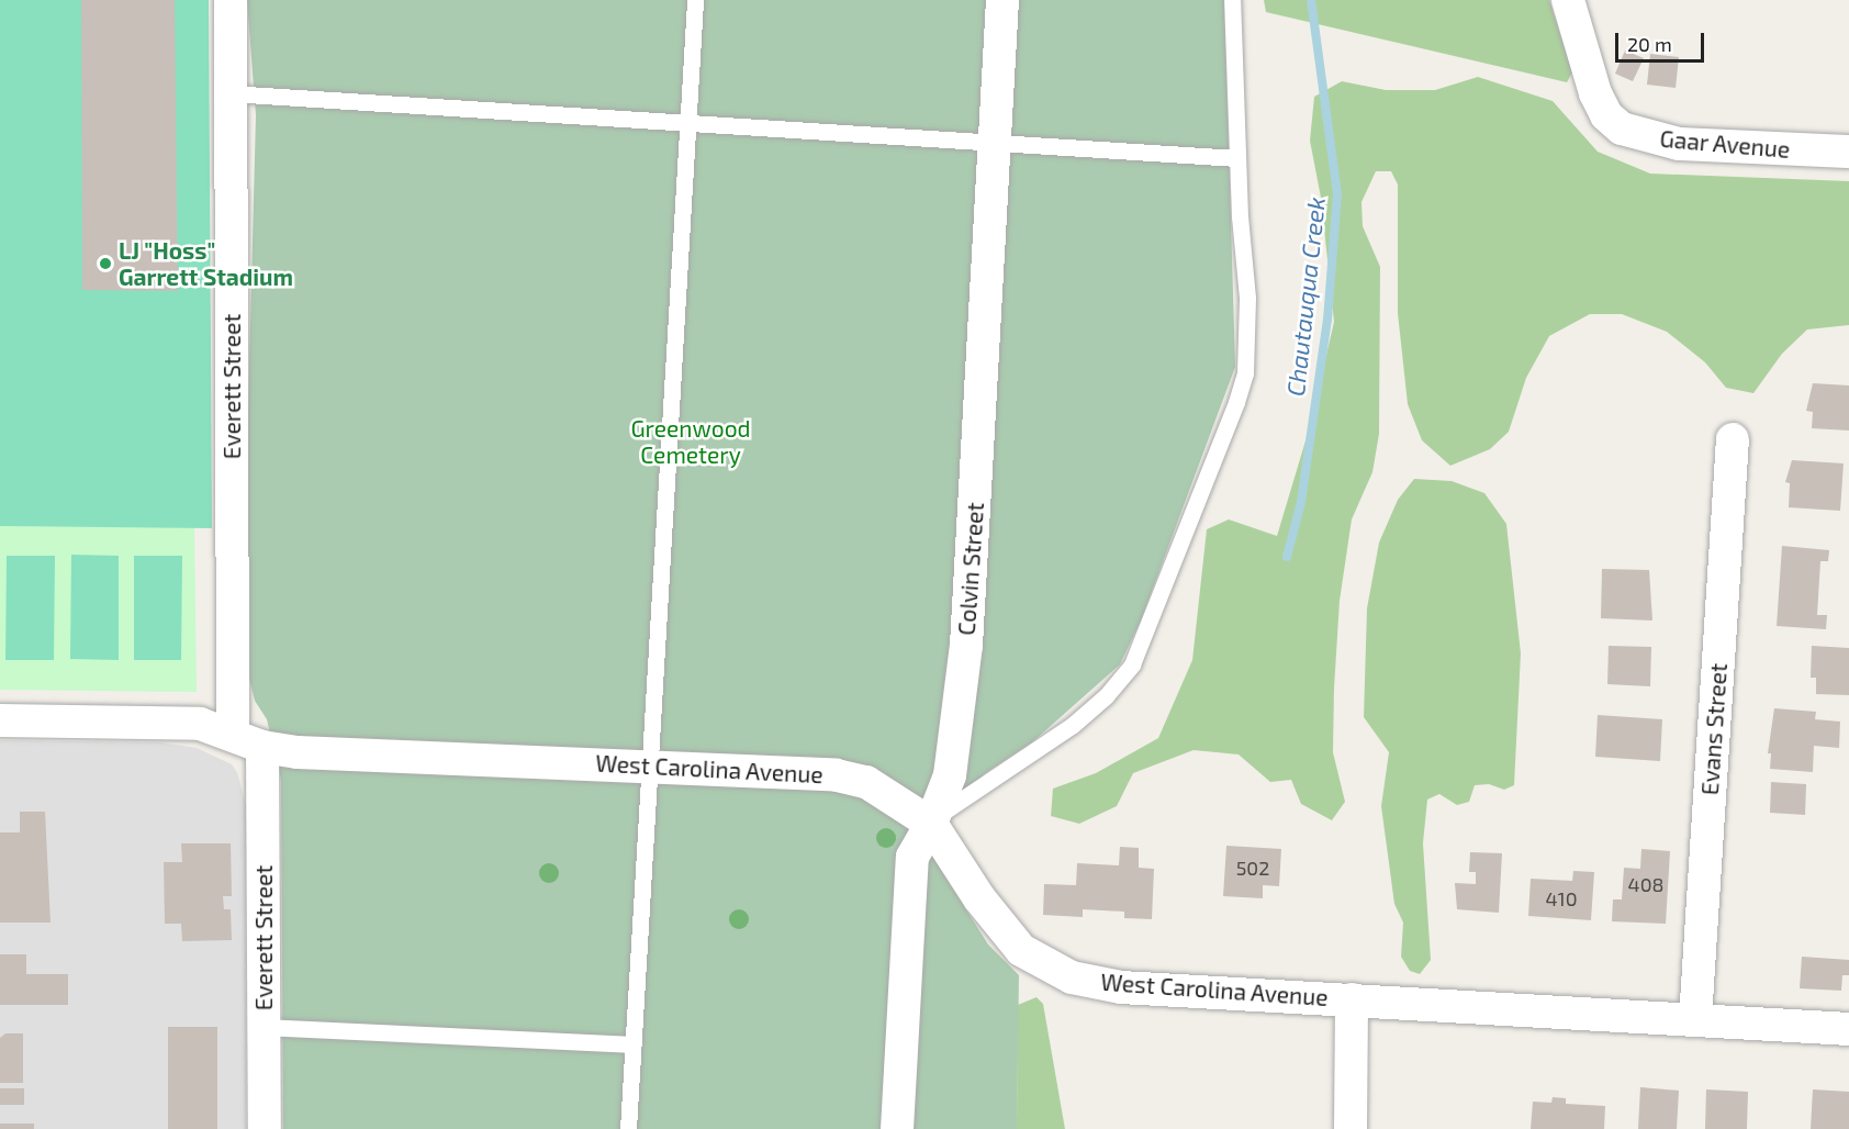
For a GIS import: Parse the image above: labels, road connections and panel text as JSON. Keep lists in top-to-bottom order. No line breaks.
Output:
{"streets":{"street":["Gaar Avenue","Everett Street","Colvin Street","Evans Street","West Carolina Avenue"]},"crossings":[["Everett Street","West Carolina Avenue"],["Colvin Street","West Carolina Avenue"],["Evans Street","West Carolina Avenue"]],"water":["Chautauqua Creek"],"parks":["Greenwood Cemetery"],"places":["LJ \"Hoss\" Garrett Stadium"],"house_numbers":["502","408","410"],"scale_bar":"20 m"}
